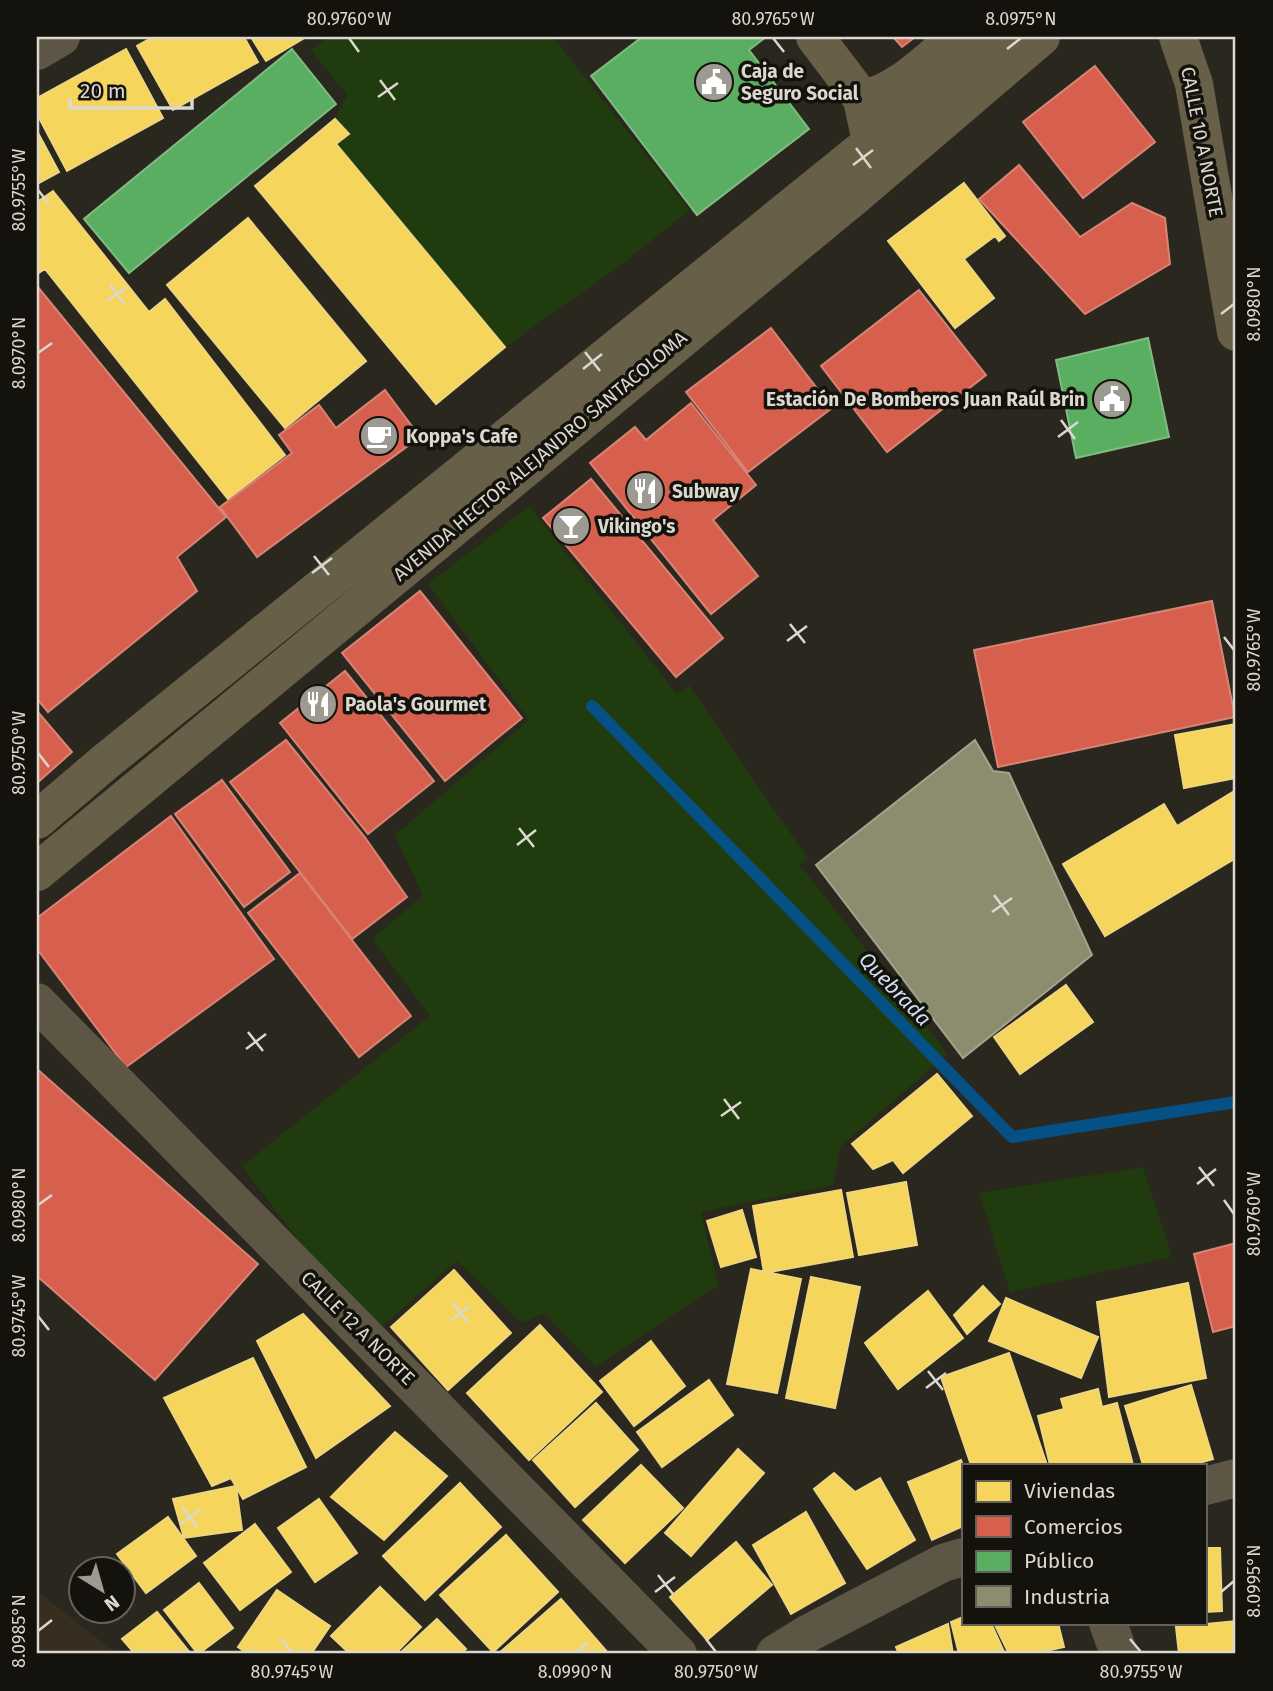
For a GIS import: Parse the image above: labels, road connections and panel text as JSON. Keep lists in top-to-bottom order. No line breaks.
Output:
{"streets":{"main road":["CALLE 10 A NORTE","AVENIDA HECTOR ALEJANDRO SANTACOLOMA"],"street":["CALLE 12 A NORTE"]},"water":["Quebrada"],"places":{"public building":["Caja de Seguro Social","Estación De Bomberos Juan Raúl Brin"],"cafe":["Koppa's Cafe"],"restaurant":["Subway","Paola's Gourmet"],"bar":["Vikingo's"]},"legend":["Viviendas","Comercios","Público","Industria"],"scale_bar":"20 m","north":"bottom right","coordinates":["80.9760°W","80.9765°W","8.0975°N","80.9755°W","8.0980°N","8.0970°N","80.9750°W","80.9745°W","8.0995°N","8.0985°N","8.0990°N"]}
